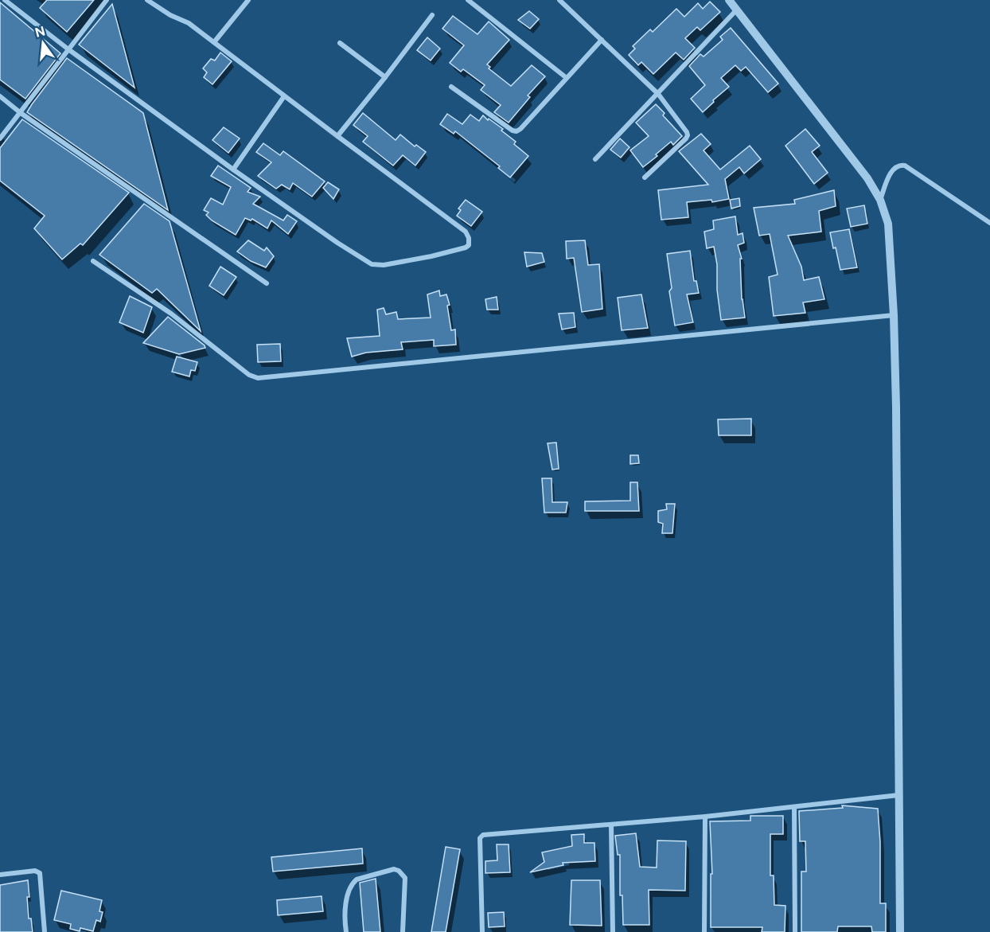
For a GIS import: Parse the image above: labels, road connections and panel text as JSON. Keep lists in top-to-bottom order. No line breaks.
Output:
{"north":"top"}
